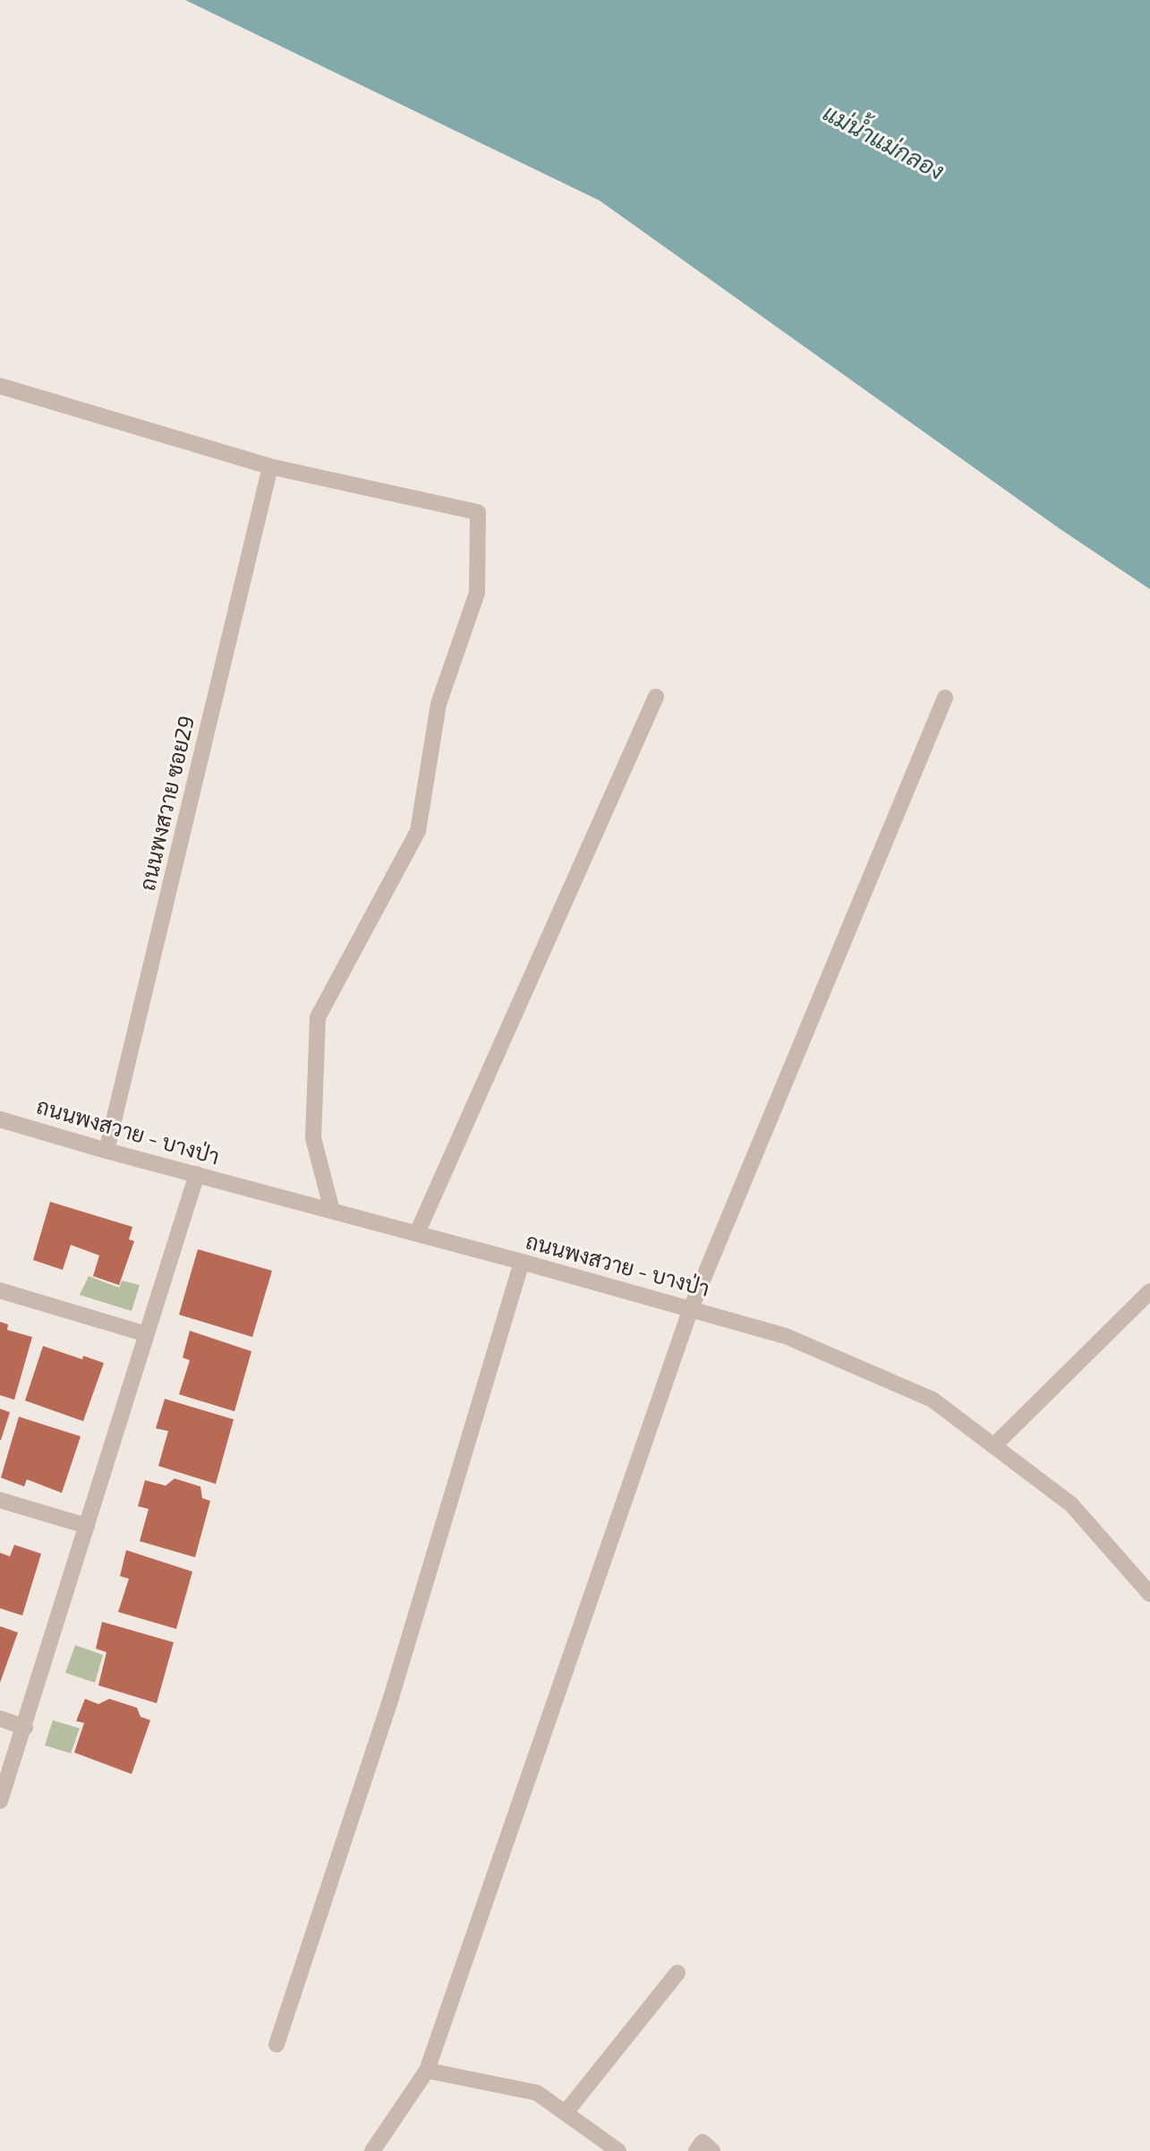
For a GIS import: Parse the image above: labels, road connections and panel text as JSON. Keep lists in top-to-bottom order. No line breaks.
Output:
{"streets":{"street":["ถนนพงสวาย ซอย29","ถนนพงสวาย - บางป่า"]},"crossings":[["ถนนพงสวาย ซอย29","ถนนพงสวาย - บางป่า"]],"water":["แม่น้ำแม่กลอง"]}
